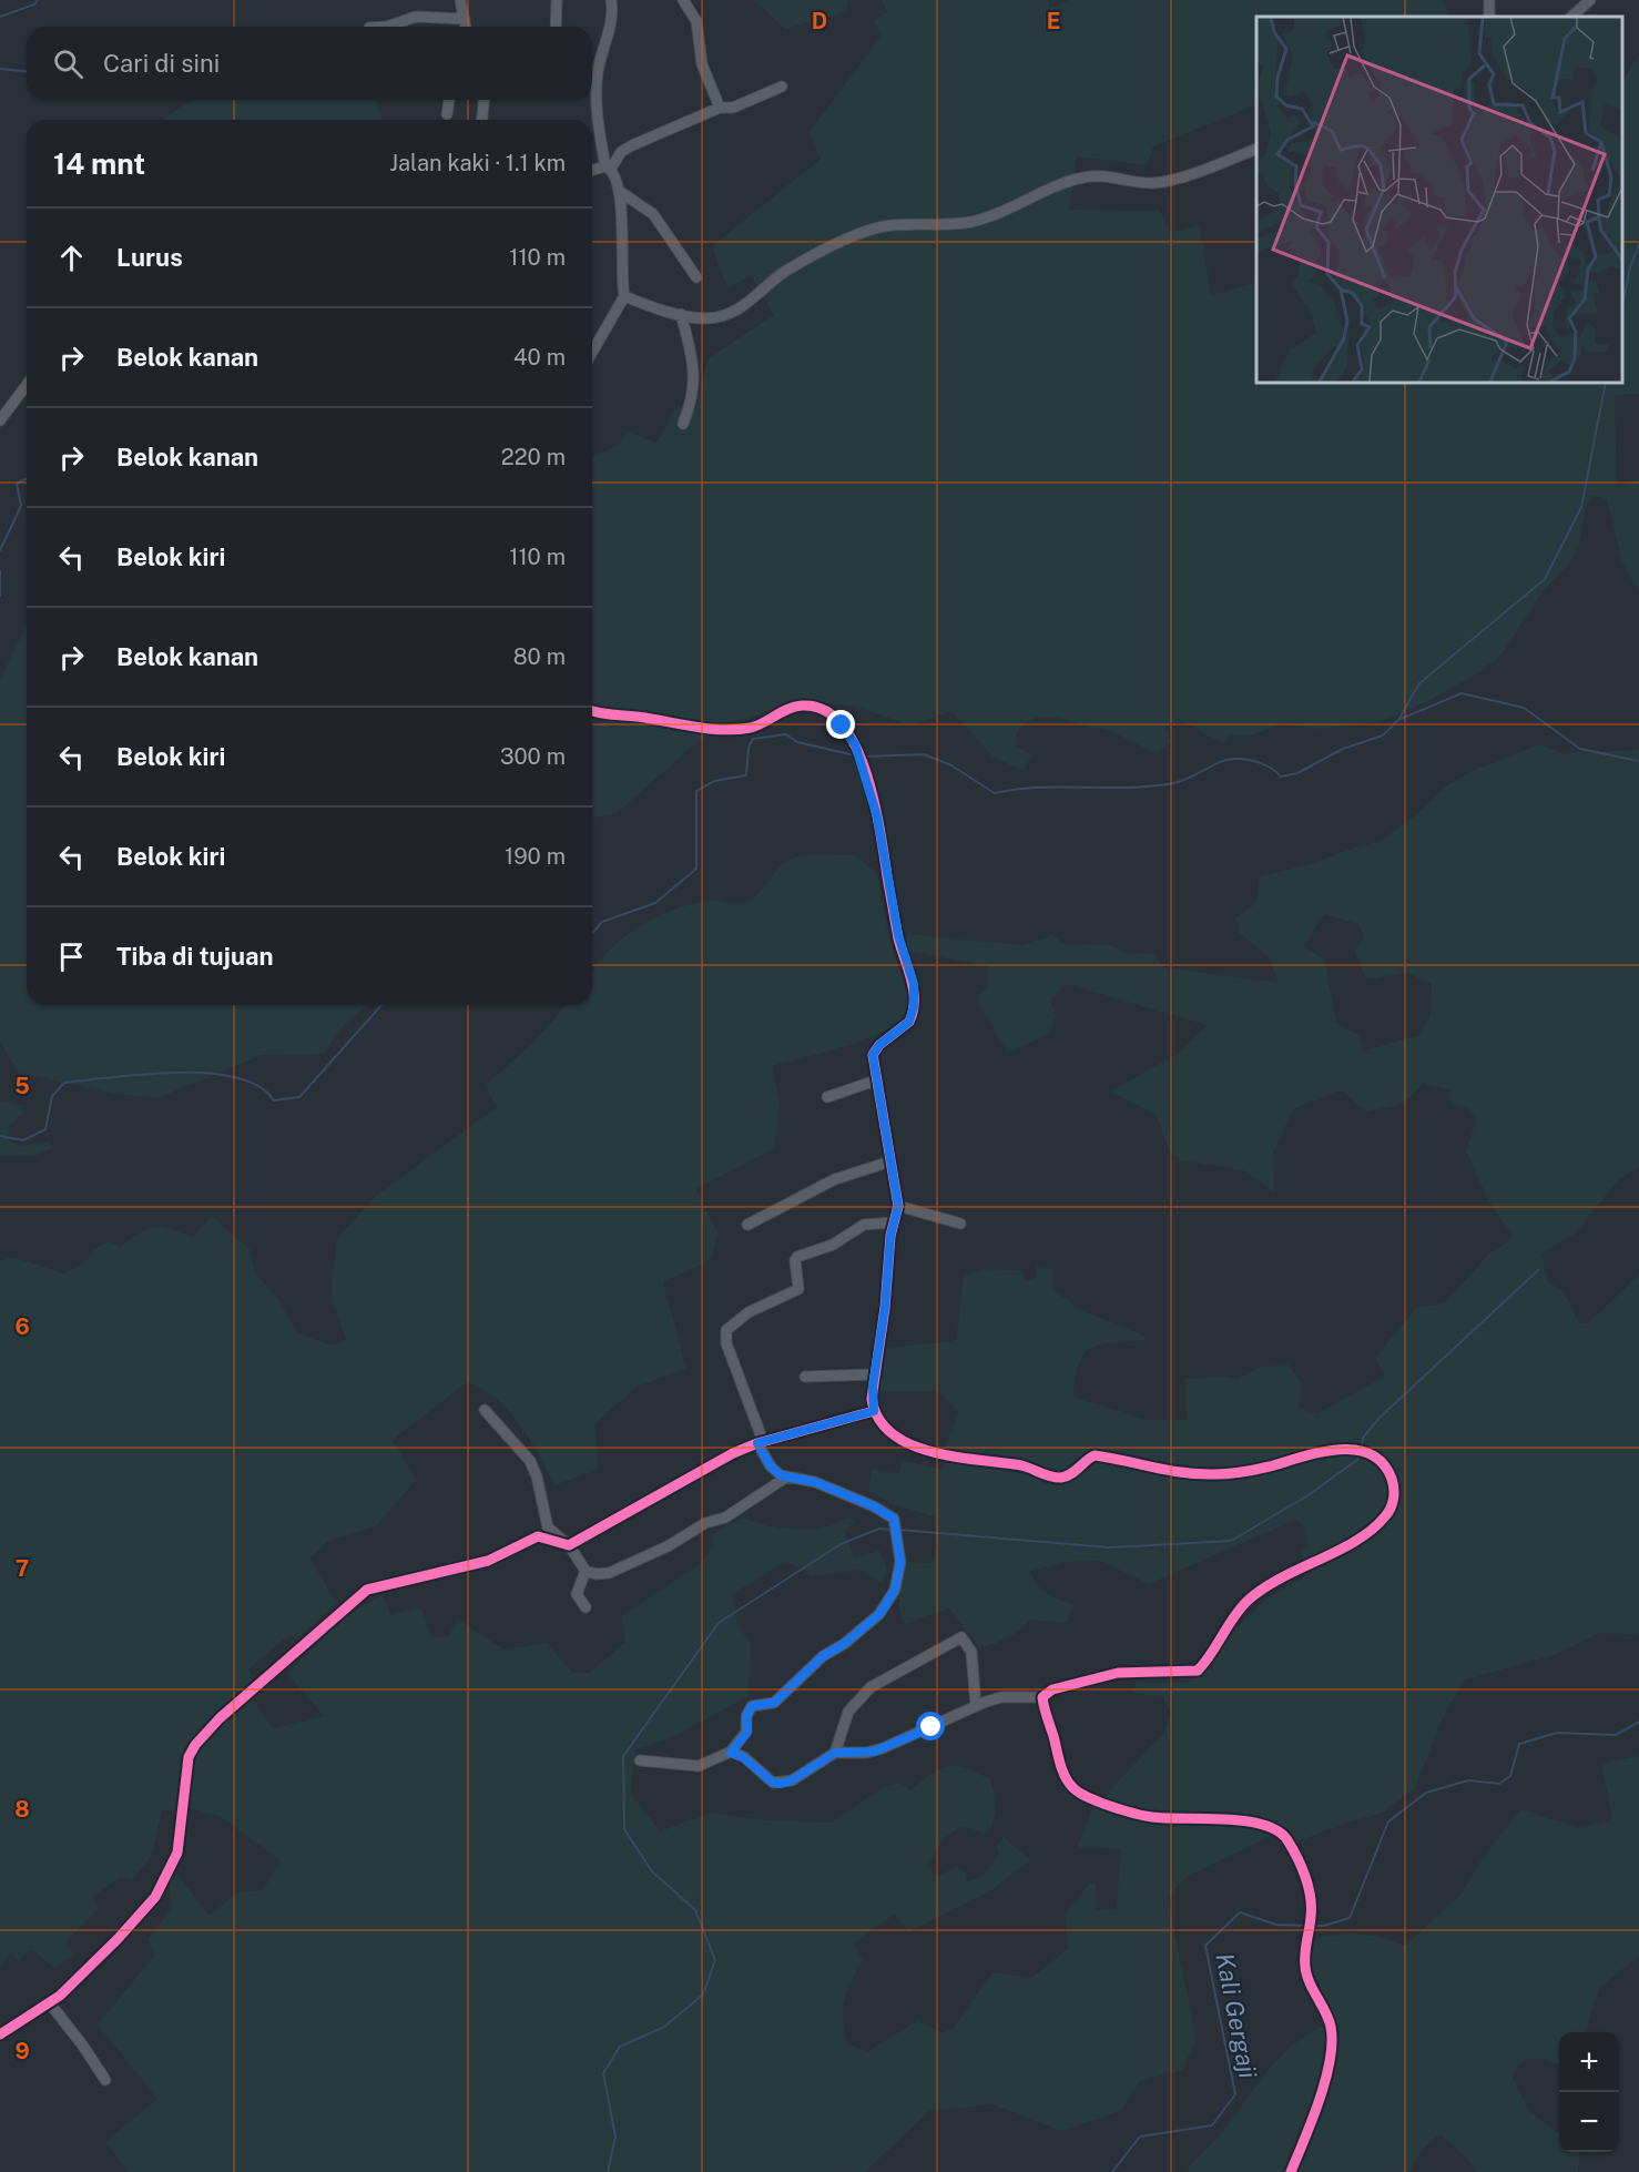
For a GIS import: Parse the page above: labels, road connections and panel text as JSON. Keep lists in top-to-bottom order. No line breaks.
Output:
{"water":["Kali Gergaji"],"page":{"search":"Cari di sini","heading":["14 mnt","Jalan kaki · 1.1 km"],"list":[["Lurus","110 m"],["Belok kanan","40 m"],["Belok kanan","220 m"],["Belok kiri","110 m"],["Belok kanan","80 m"],["Belok kiri","300 m"],["Belok kiri","190 m"],"Tiba di tujuan"],"map_buttons":["+","−"]},"grid":{"columns":["D","E"],"rows":["5","6","7","8","9"]}}
